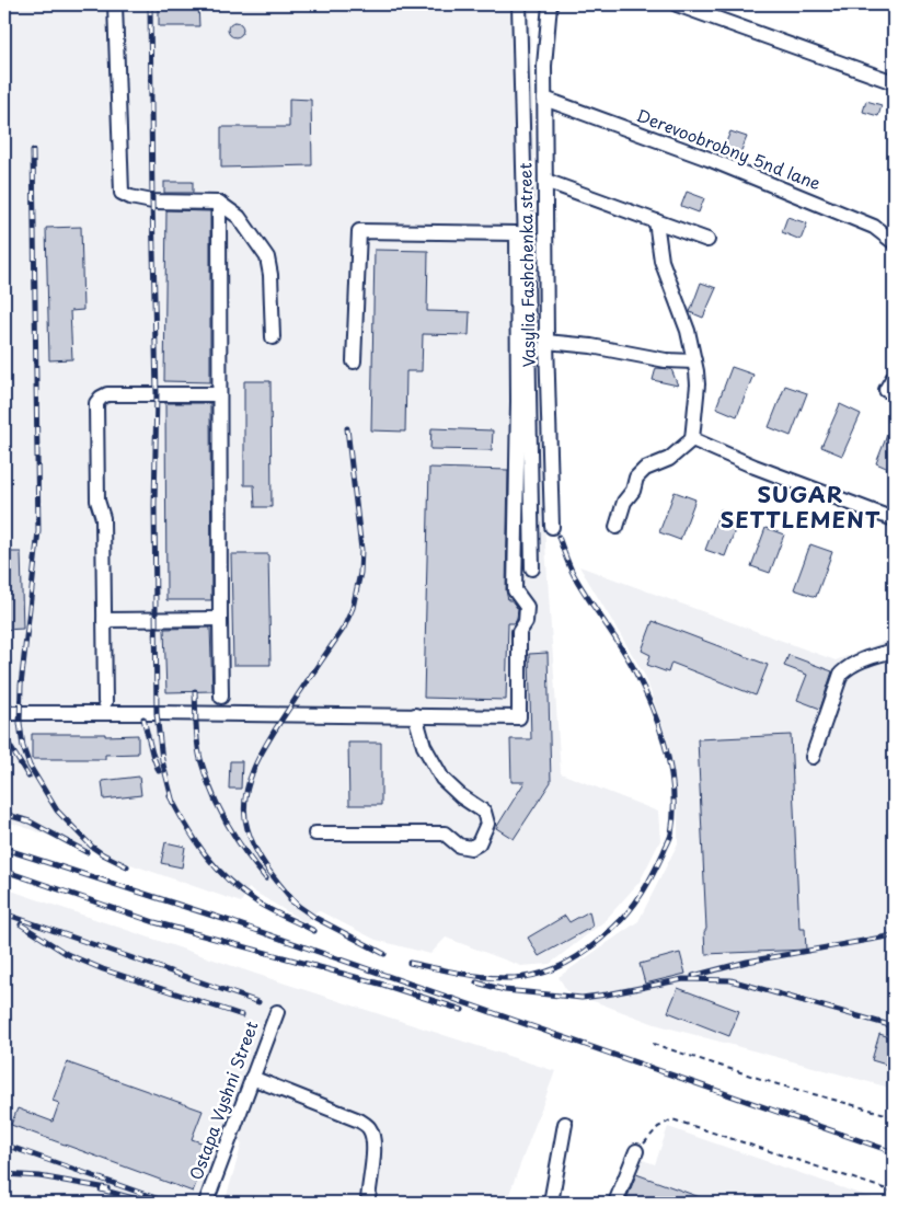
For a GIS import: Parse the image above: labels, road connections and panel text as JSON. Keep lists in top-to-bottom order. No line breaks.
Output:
{"streets":{"street":["Derevoobrobny 5nd lane","Vasylia Fashchenka street","Ostapa Vyshni Street"]},"crossings":[["Derevoobrobny 5nd lane","Vasylia Fashchenka street"]],"districts":["SUGAR SETTLEMENT"]}
